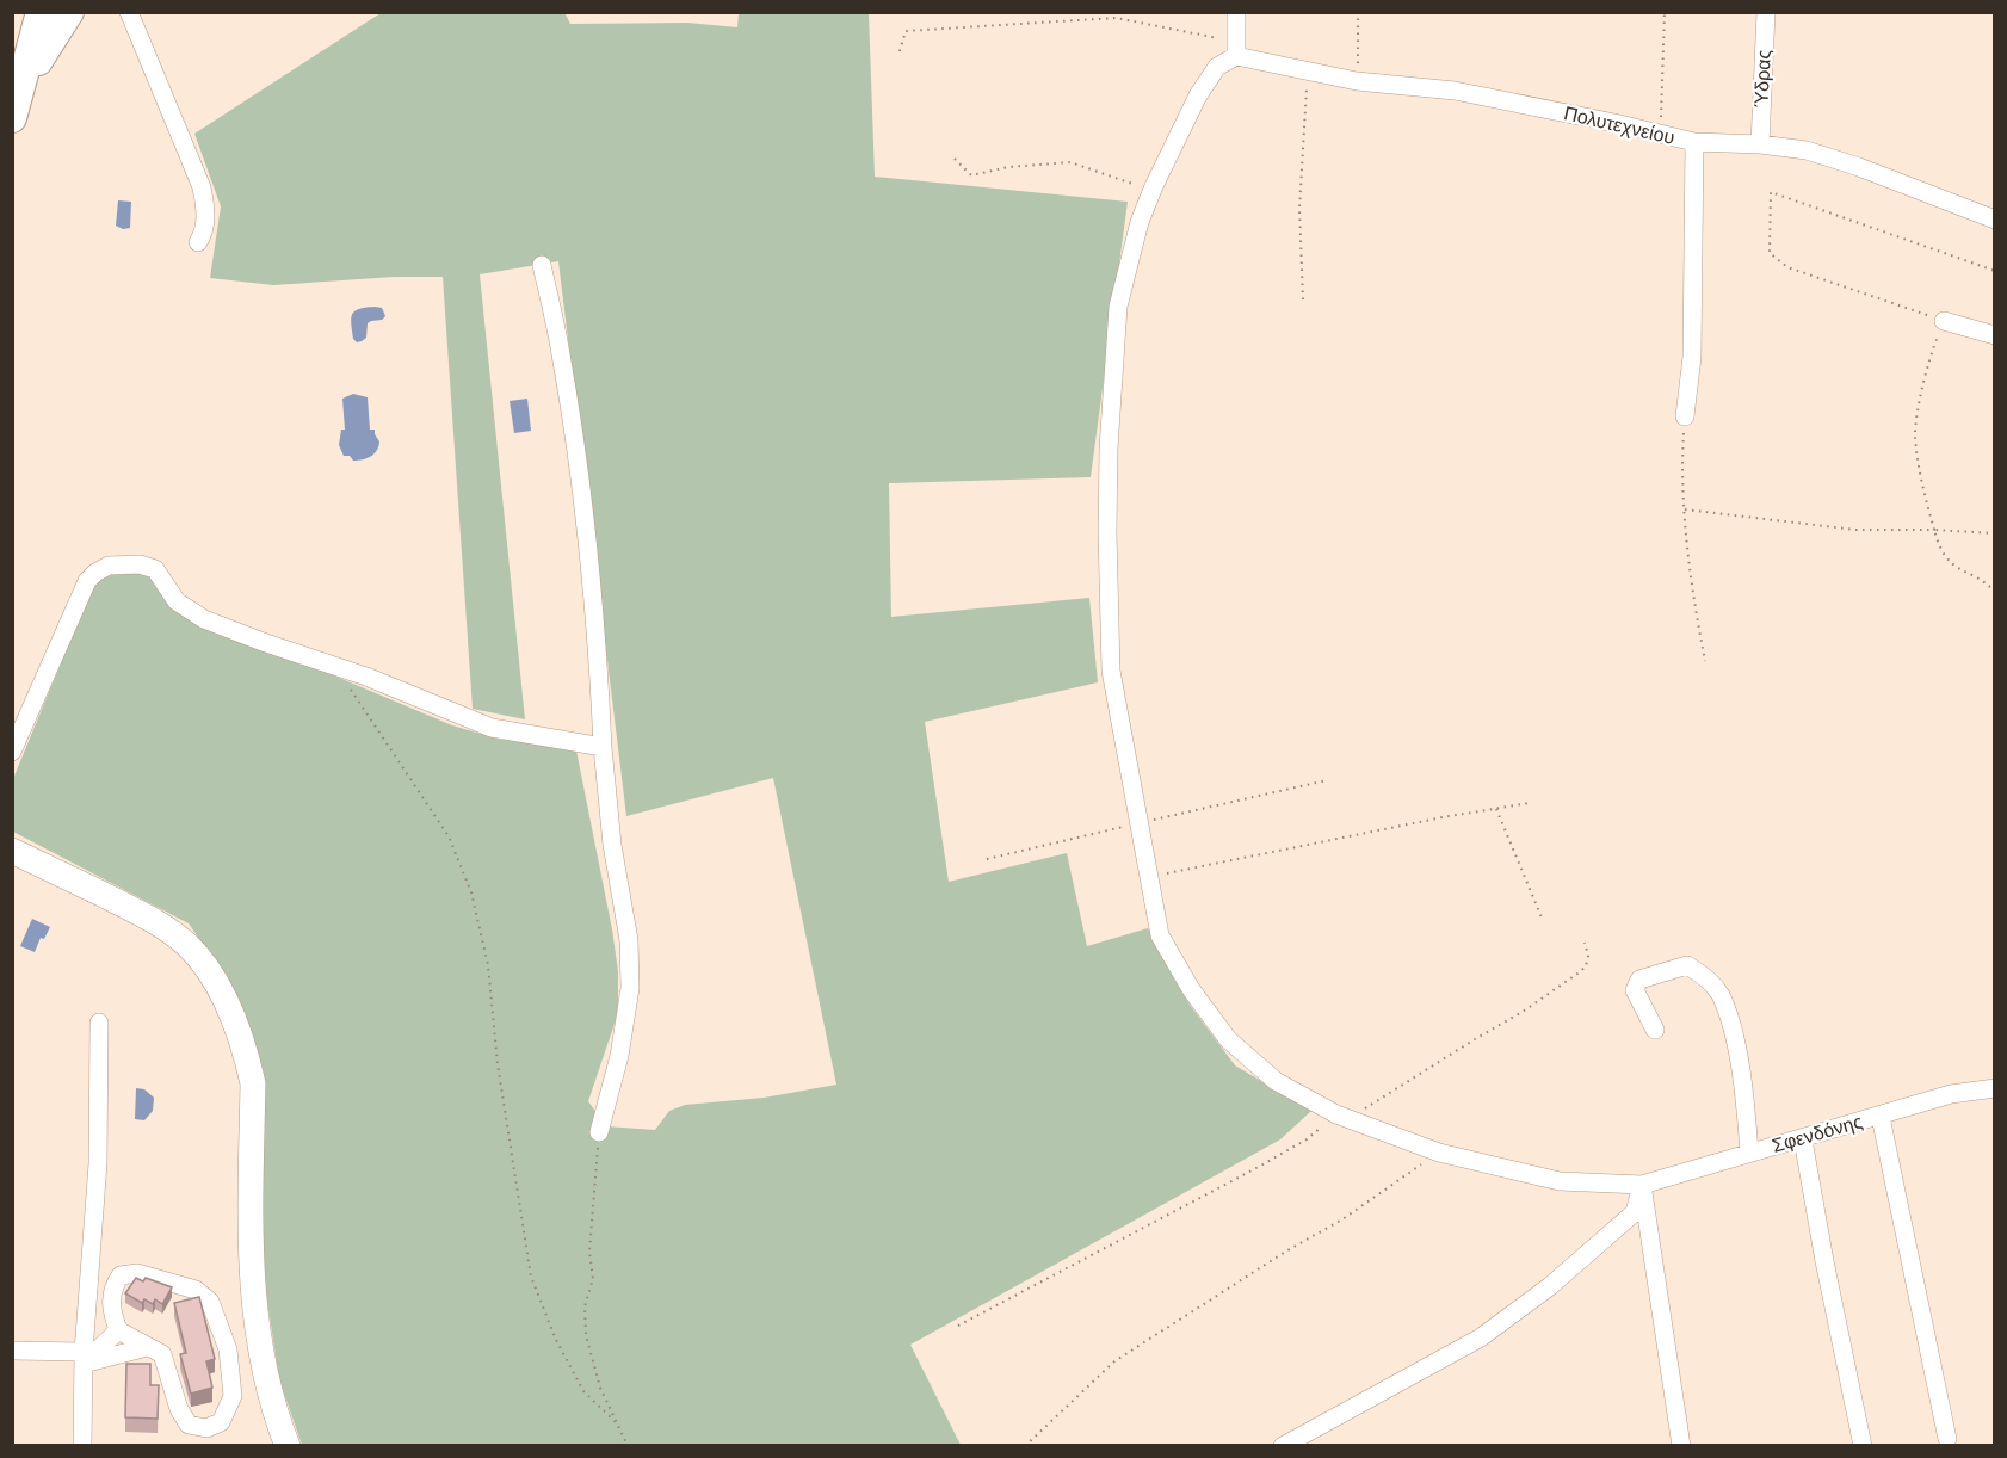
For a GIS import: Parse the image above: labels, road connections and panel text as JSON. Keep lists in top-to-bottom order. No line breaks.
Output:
{"streets":{"street":["Ύδρας","Πολυτεχνείου","Σφενδόνης"]},"crossings":[["Ύδρας","Πολυτεχνείου"],["Πολυτεχνείου","Σφενδόνης"]]}
